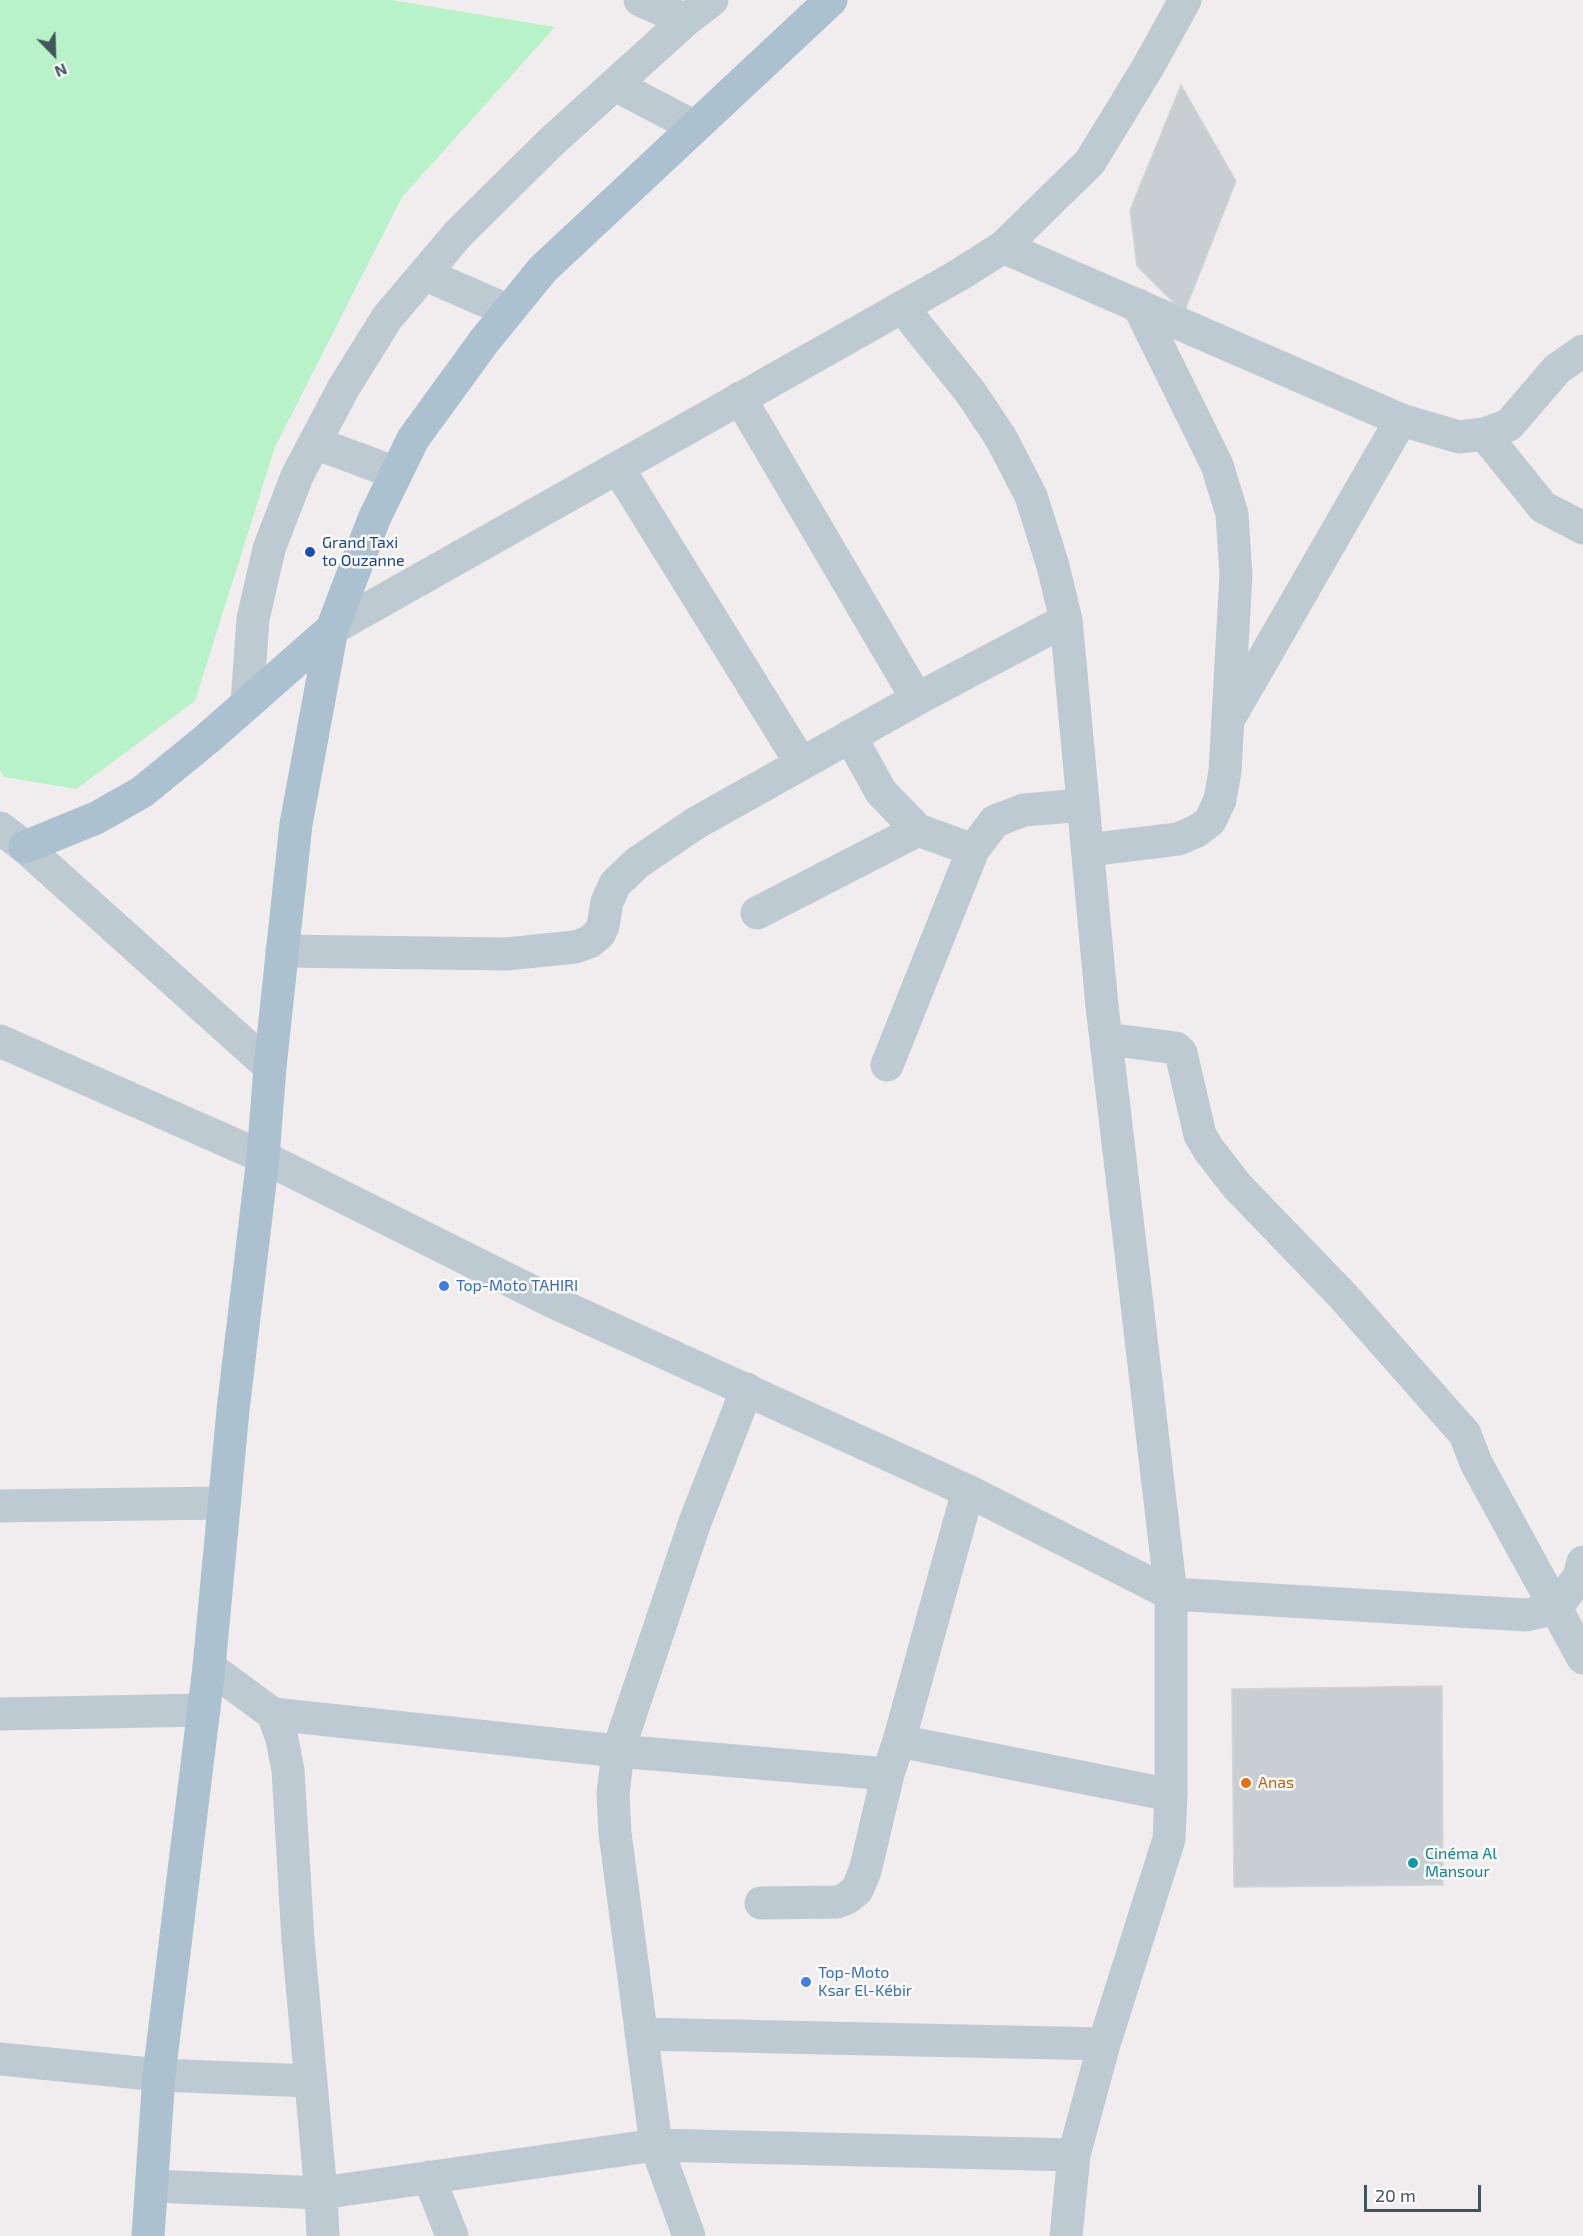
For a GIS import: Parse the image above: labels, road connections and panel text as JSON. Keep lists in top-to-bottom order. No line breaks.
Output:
{"places":["Grand Taxi to Ouzanne","Top-Moto TAHIRI","Anas","Cinéma Al Mansour","Top-Moto Ksar El-Kébir"],"scale_bar":"20 m","north":"bottom right"}
